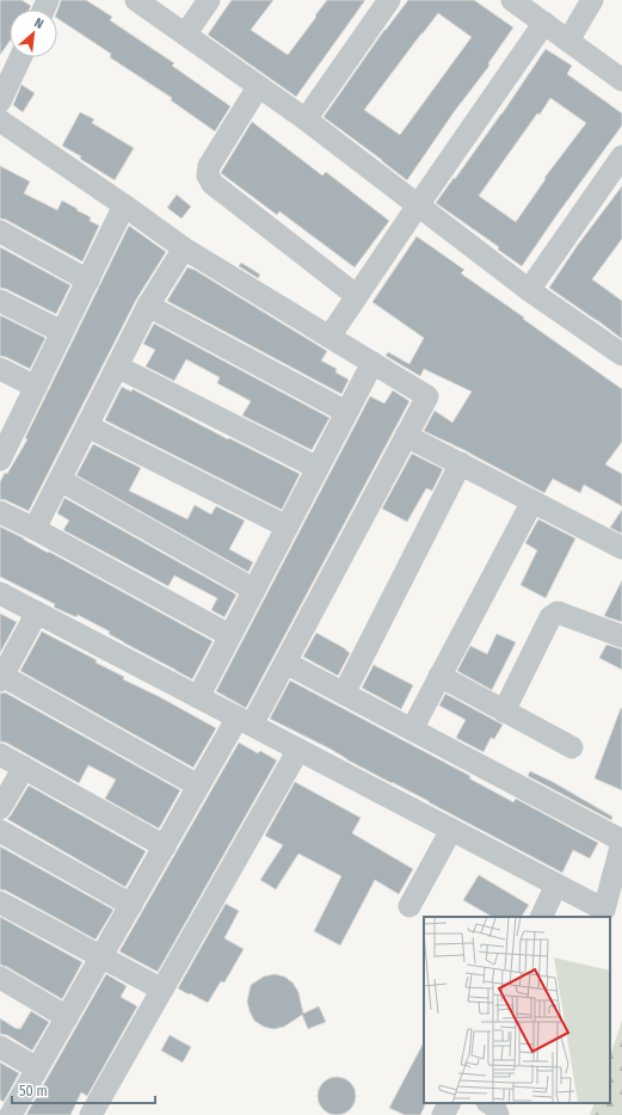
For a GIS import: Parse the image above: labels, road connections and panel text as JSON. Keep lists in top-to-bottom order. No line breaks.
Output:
{"scale_bar":"50 m","north":"top right"}
